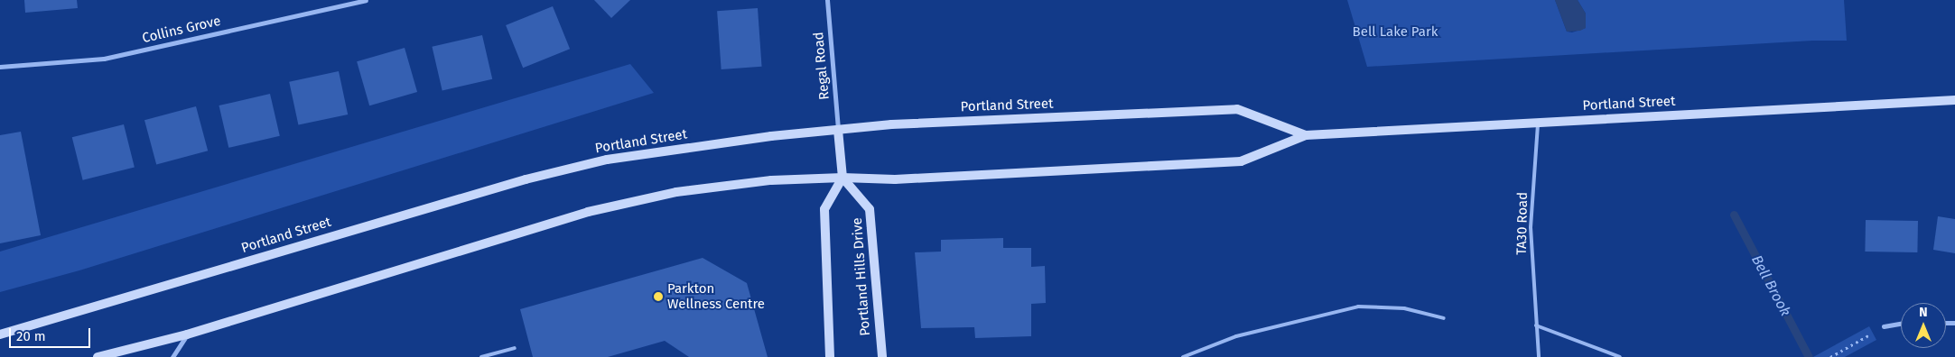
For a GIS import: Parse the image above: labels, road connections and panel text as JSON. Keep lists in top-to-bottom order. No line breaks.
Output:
{"streets":{"main road":["Portland Street","Portland Hills Drive"],"street":["Collins Grove","Regal Road"],"lane":["TA30 Road"]},"crossings":[["Regal Road","Portland Street"],["Portland Street","TA30 Road"],["Portland Street","Portland Hills Drive"]],"water":["Bell Brook"],"parks":["Bell Lake Park"],"places":["Parkton Wellness Centre"],"scale_bar":"20 m","north":"top"}
